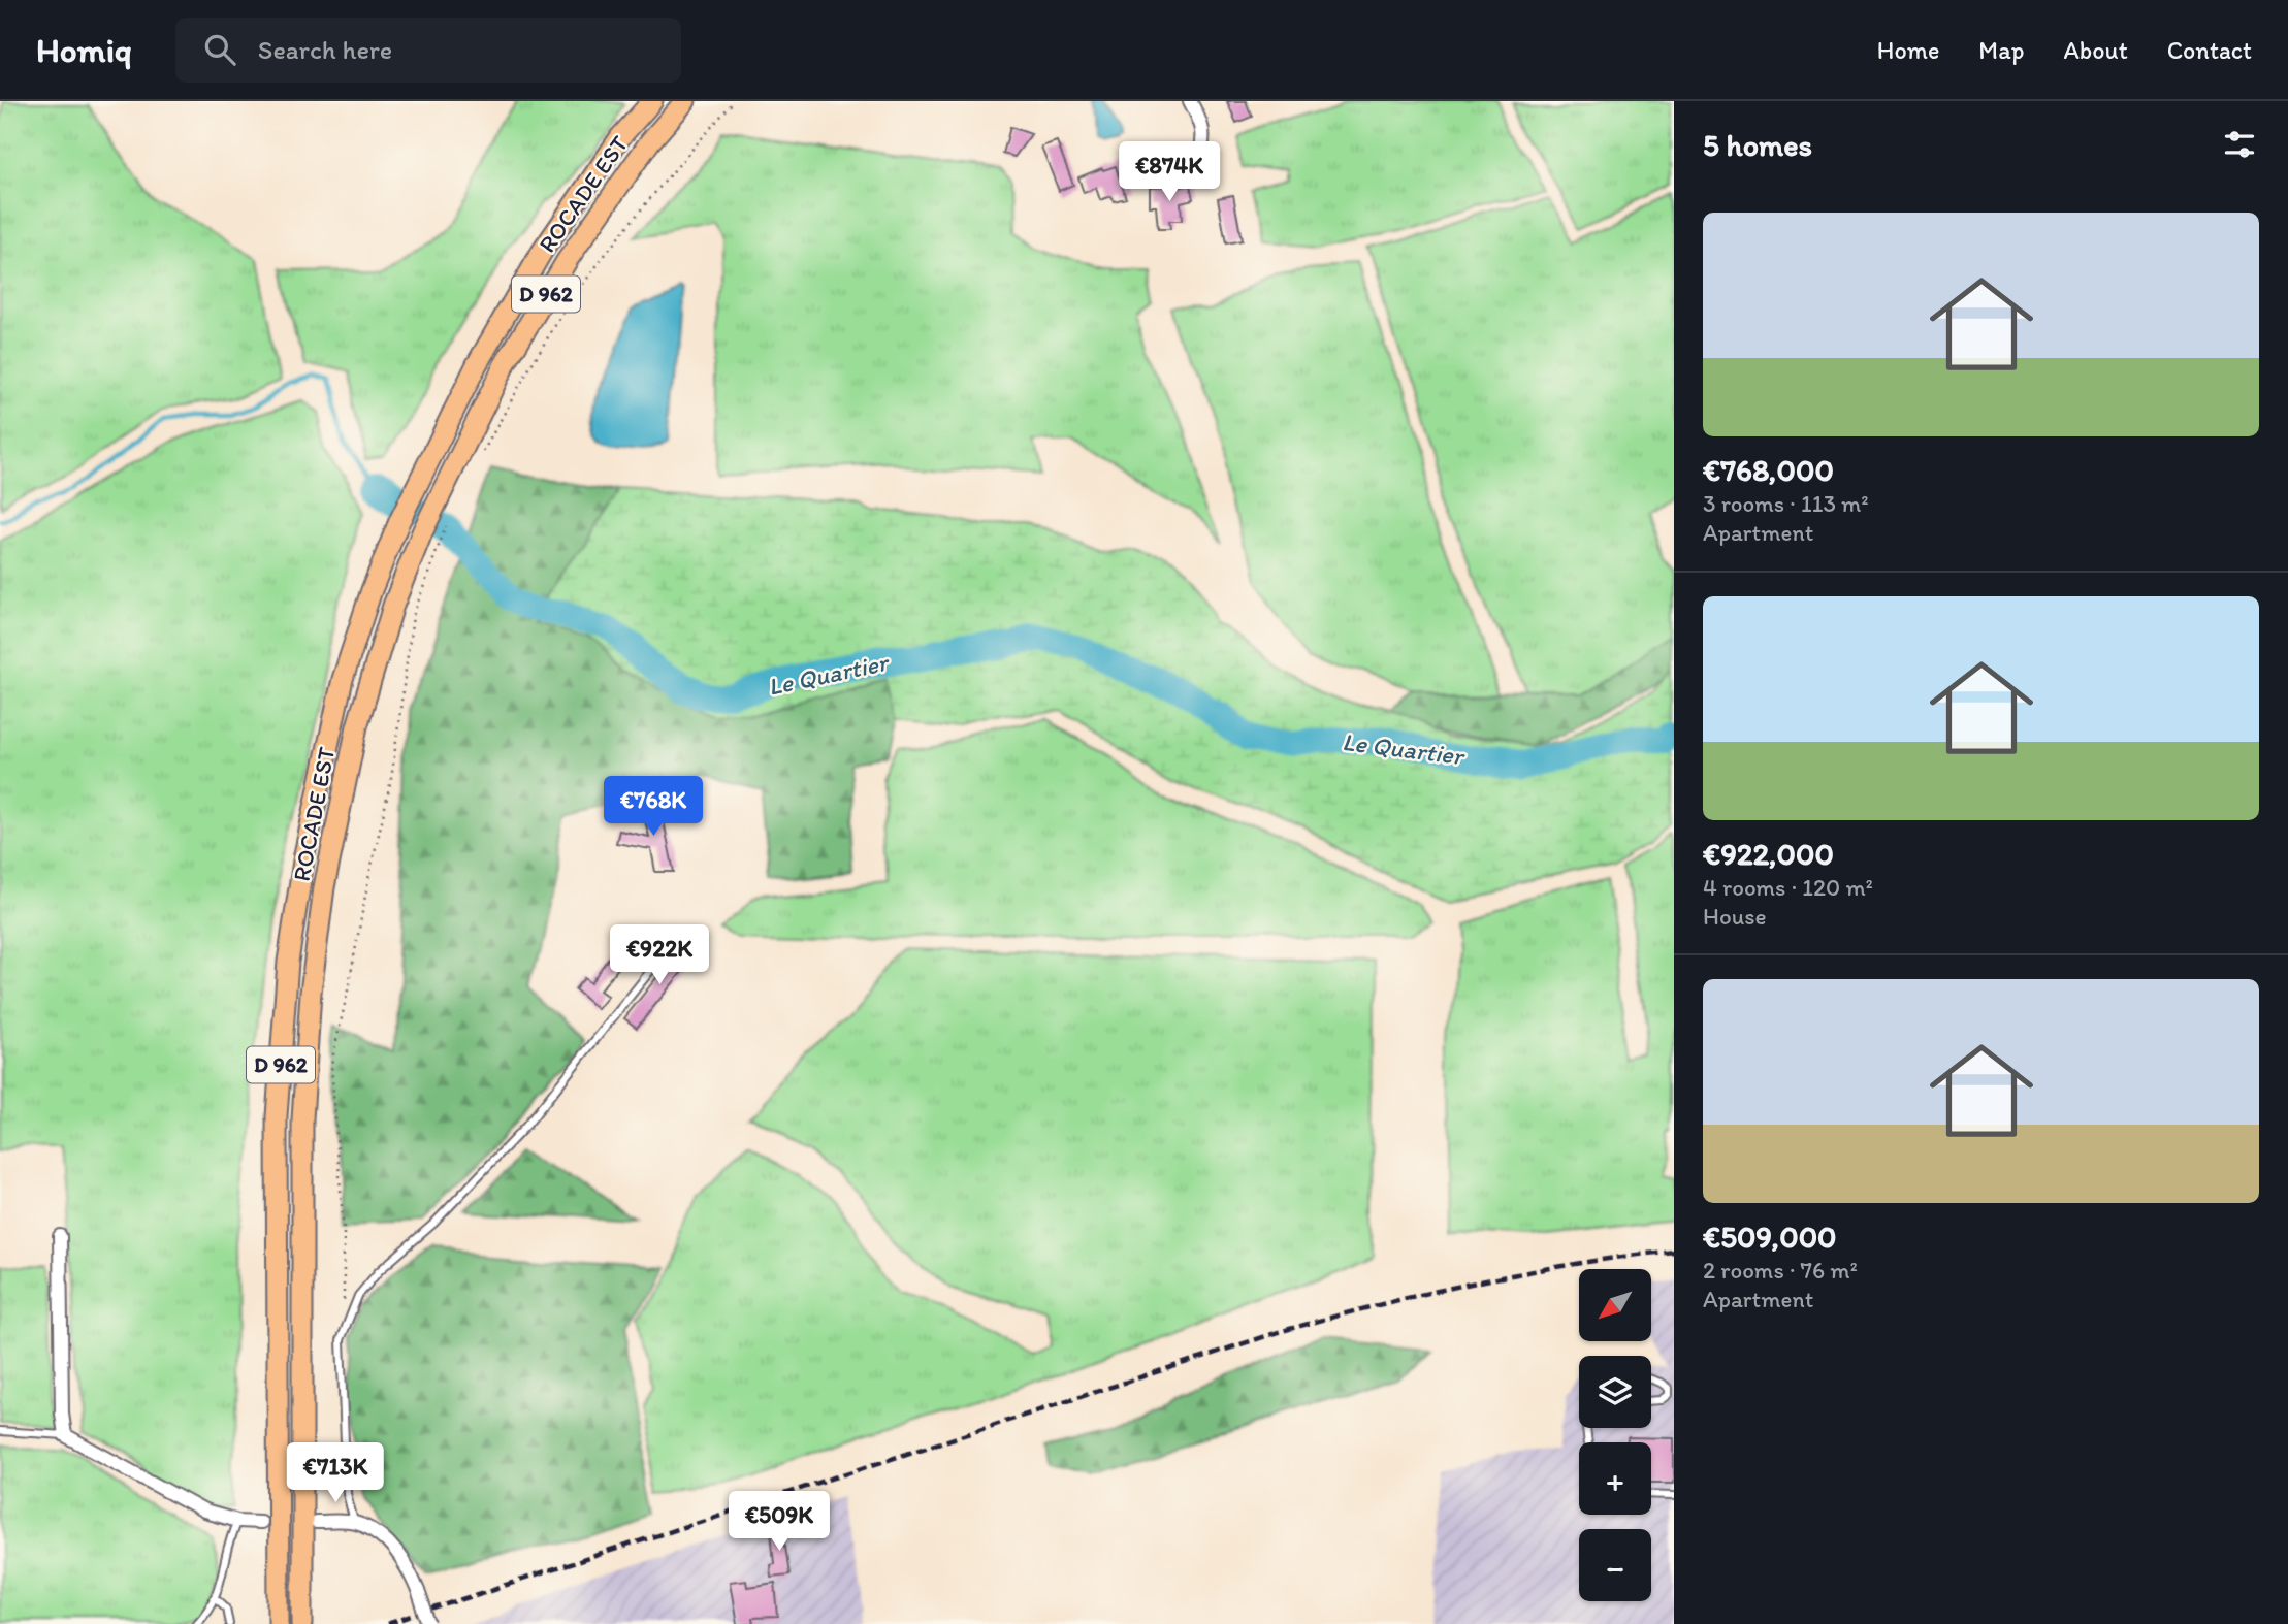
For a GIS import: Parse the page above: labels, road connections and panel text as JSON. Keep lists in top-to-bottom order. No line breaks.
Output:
{"streets":{"main road":["ROCADE EST","D 962"]},"water":["Le Quartier"],"north":"bottom left","page":{"header":"Homiq","search":"Search here","nav":["Home","Map","About","Contact"],"heading":"5 homes","price":["€874K","€768K","€922K","€713K","€509K"],"list":[{"name":"€768,000","note":"3 rooms · 113 m² · Apartment"},{"name":"€922,000","note":"4 rooms · 120 m² · House"},{"name":"€509,000","note":"2 rooms · 76 m² · Apartment"}],"map_buttons":["+","−"]}}
